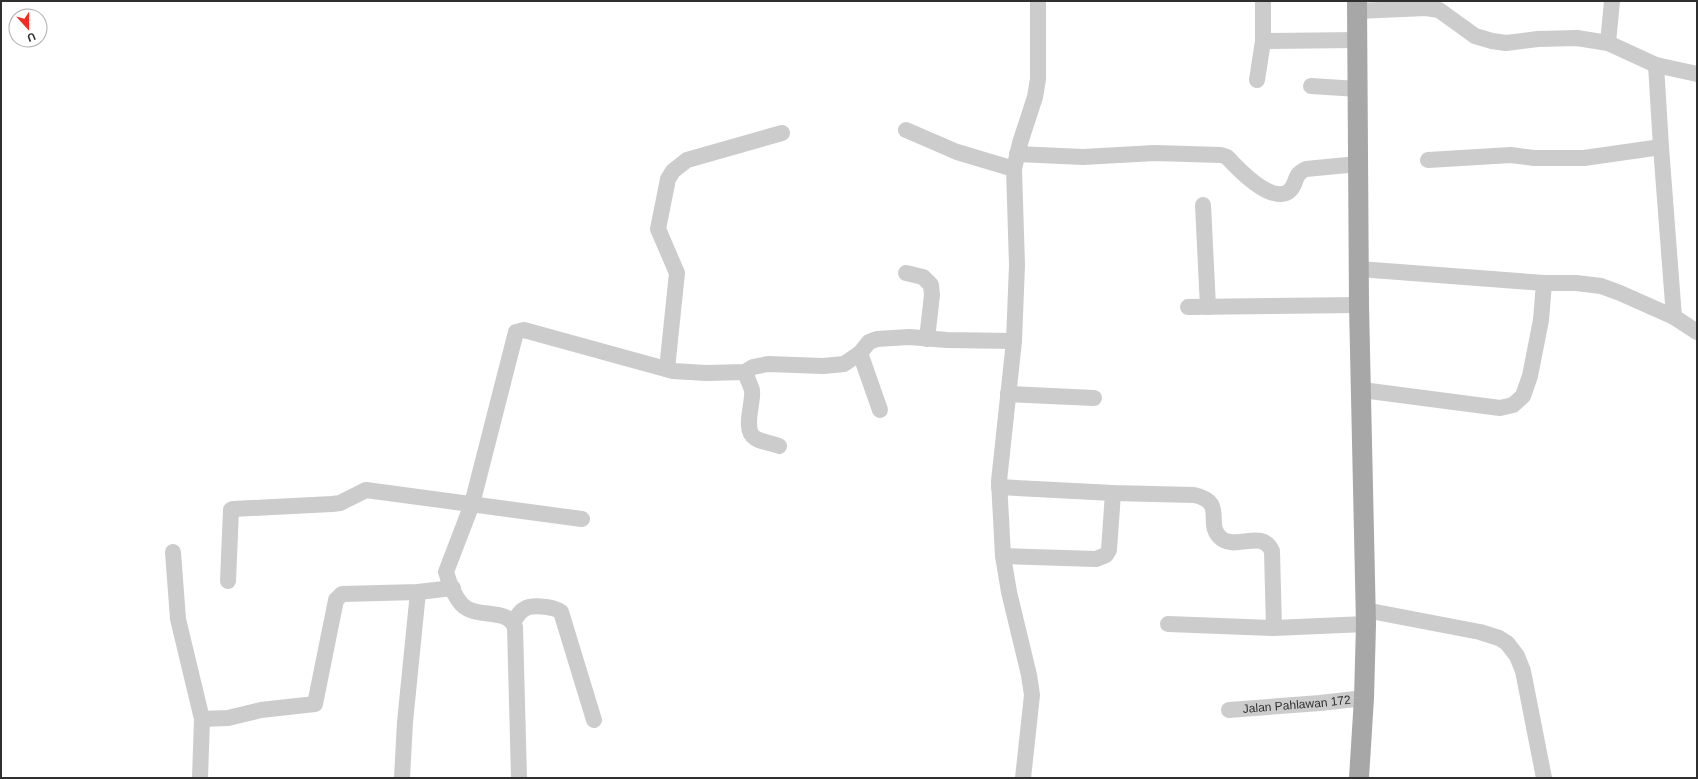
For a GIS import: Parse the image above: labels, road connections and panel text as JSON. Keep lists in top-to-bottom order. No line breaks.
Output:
{"streets":{"street":["Jalan Pahlawan 172"]},"north":"bottom"}
